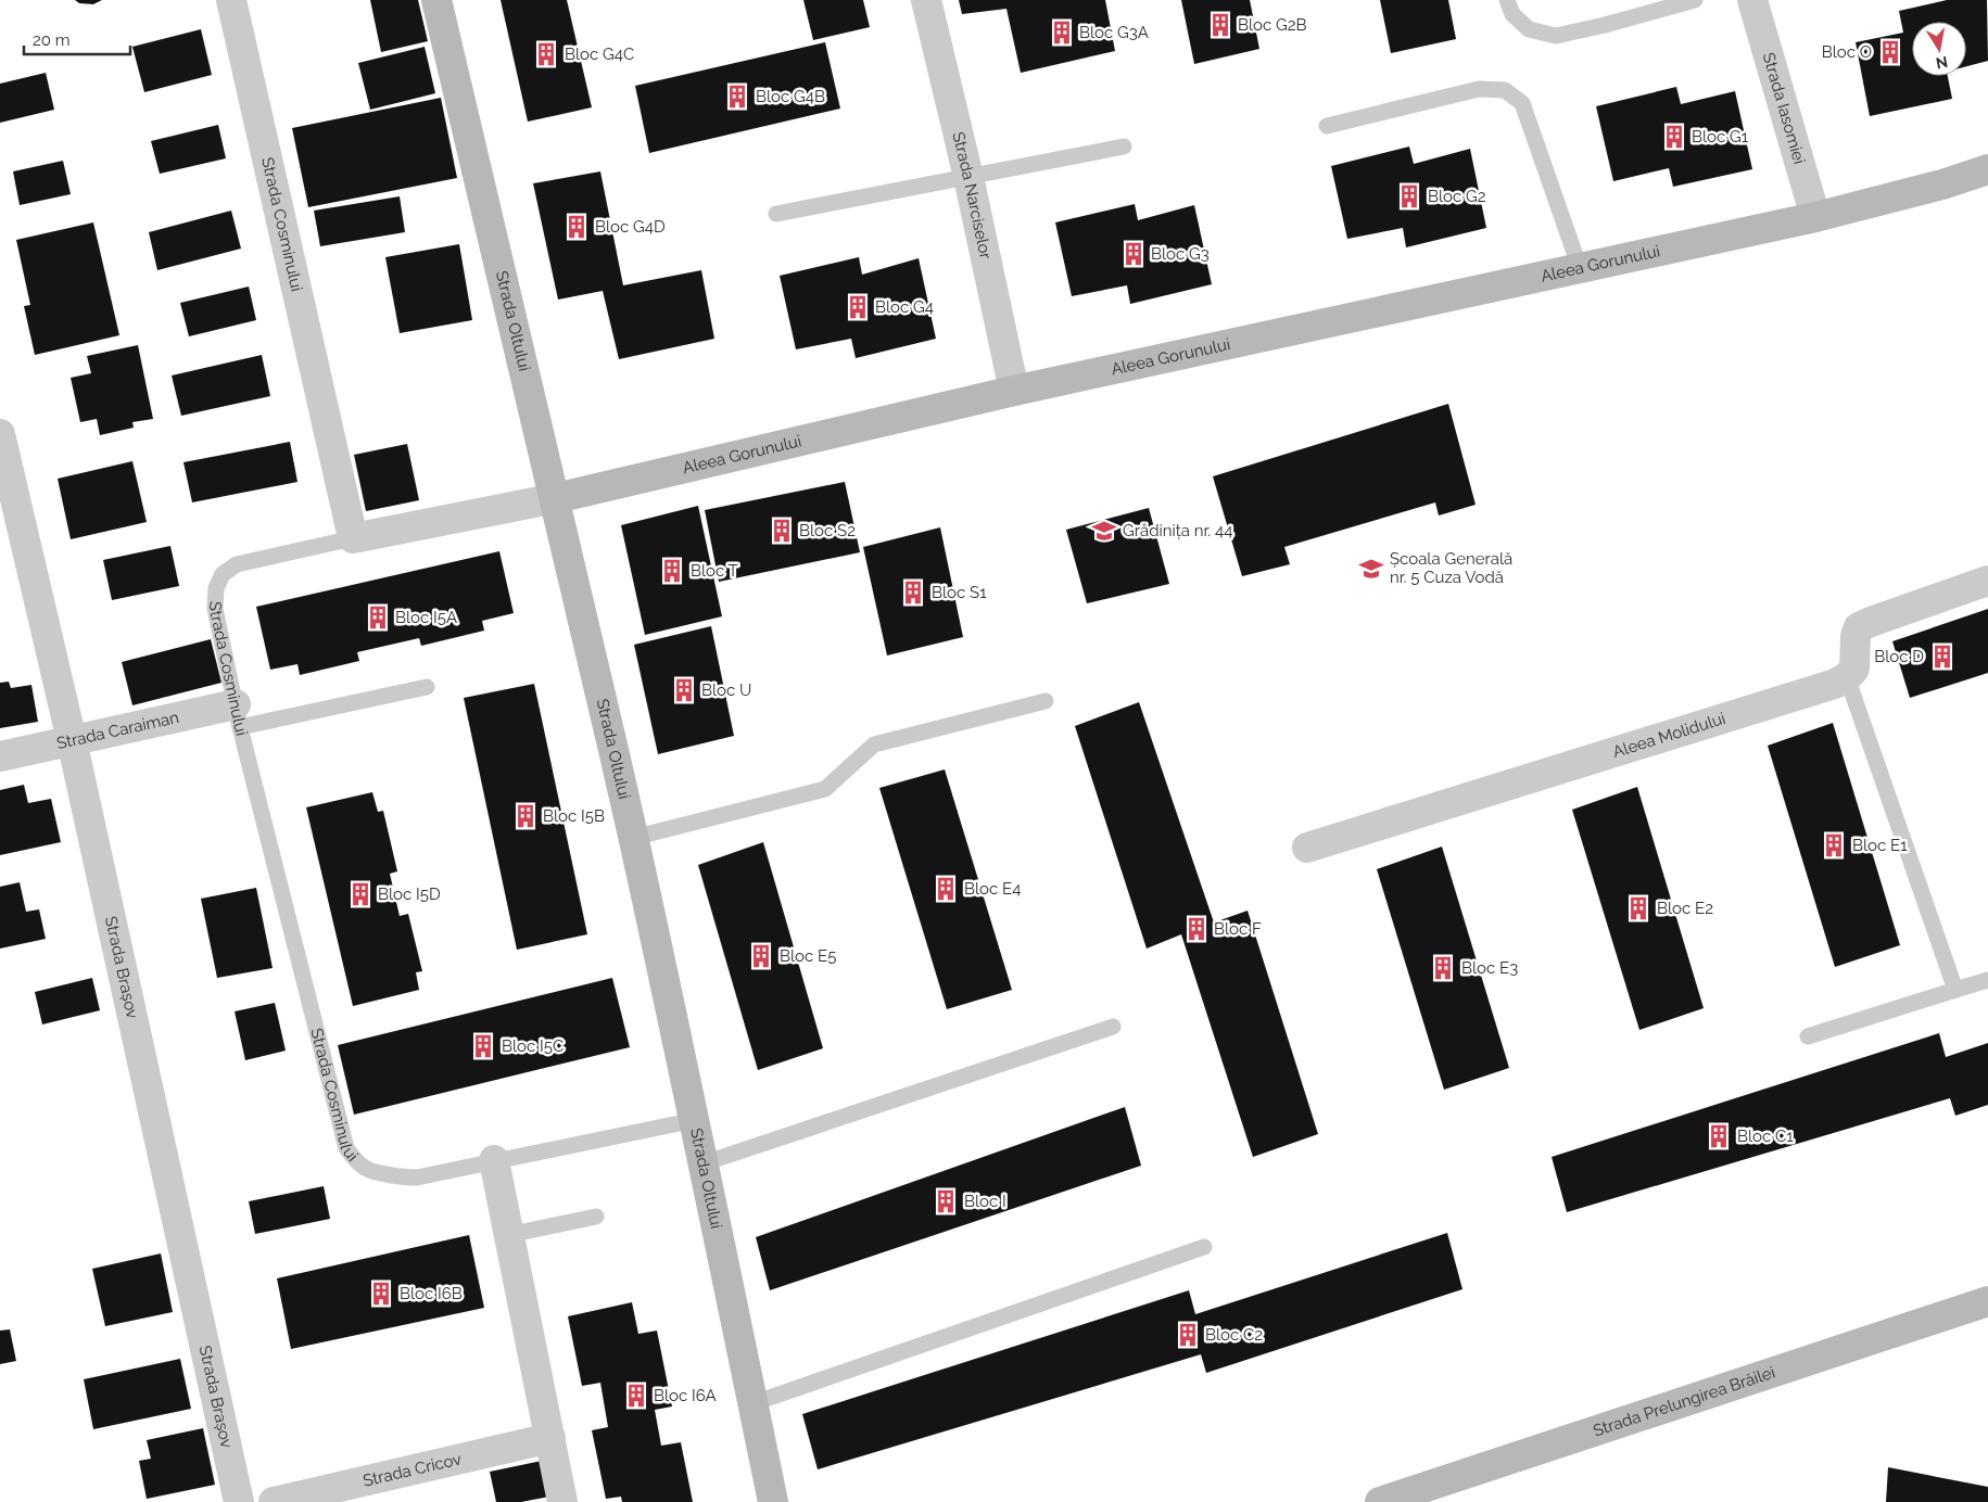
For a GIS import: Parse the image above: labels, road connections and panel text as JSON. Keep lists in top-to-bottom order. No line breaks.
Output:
{"streets":{"street":["Strada Iasomiei","Strada Narciselor","Strada Cosminului","Aleea Gorunului","Strada Oltului","Strada Caraiman","Aleea Molidului","Strada Brașov","Strada Prelungirea Brăilei","Strada Cricov"]},"crossings":[["Strada Iasomiei","Aleea Gorunului"],["Strada Narciselor","Aleea Gorunului"],["Strada Cosminului","Aleea Gorunului"],["Strada Cosminului","Strada Oltului"],["Strada Cosminului","Strada Caraiman"],["Aleea Gorunului","Strada Oltului"],["Strada Caraiman","Strada Brașov"]],"places":{"building":["Bloc G2B","Bloc G3A","Bloc O","Bloc G4C","Bloc G4B","Bloc G1","Bloc G2","Bloc G4D","Bloc G3","Bloc G4","Bloc S2","Bloc T","Bloc S1","Bloc I5A","Bloc D","Bloc U","Bloc I5B","Bloc E1","Bloc E4","Bloc I5D","Bloc E2","Bloc F","Bloc E5","Bloc E3","Bloc I5C","Bloc C1","Bloc I","Bloc I6B","Bloc C2","Bloc I6A"],"school or university":["Grădinița nr. 44","Școala Generală nr. 5 Cuza Vodă"]},"scale_bar":"20 m","north":"bottom"}
